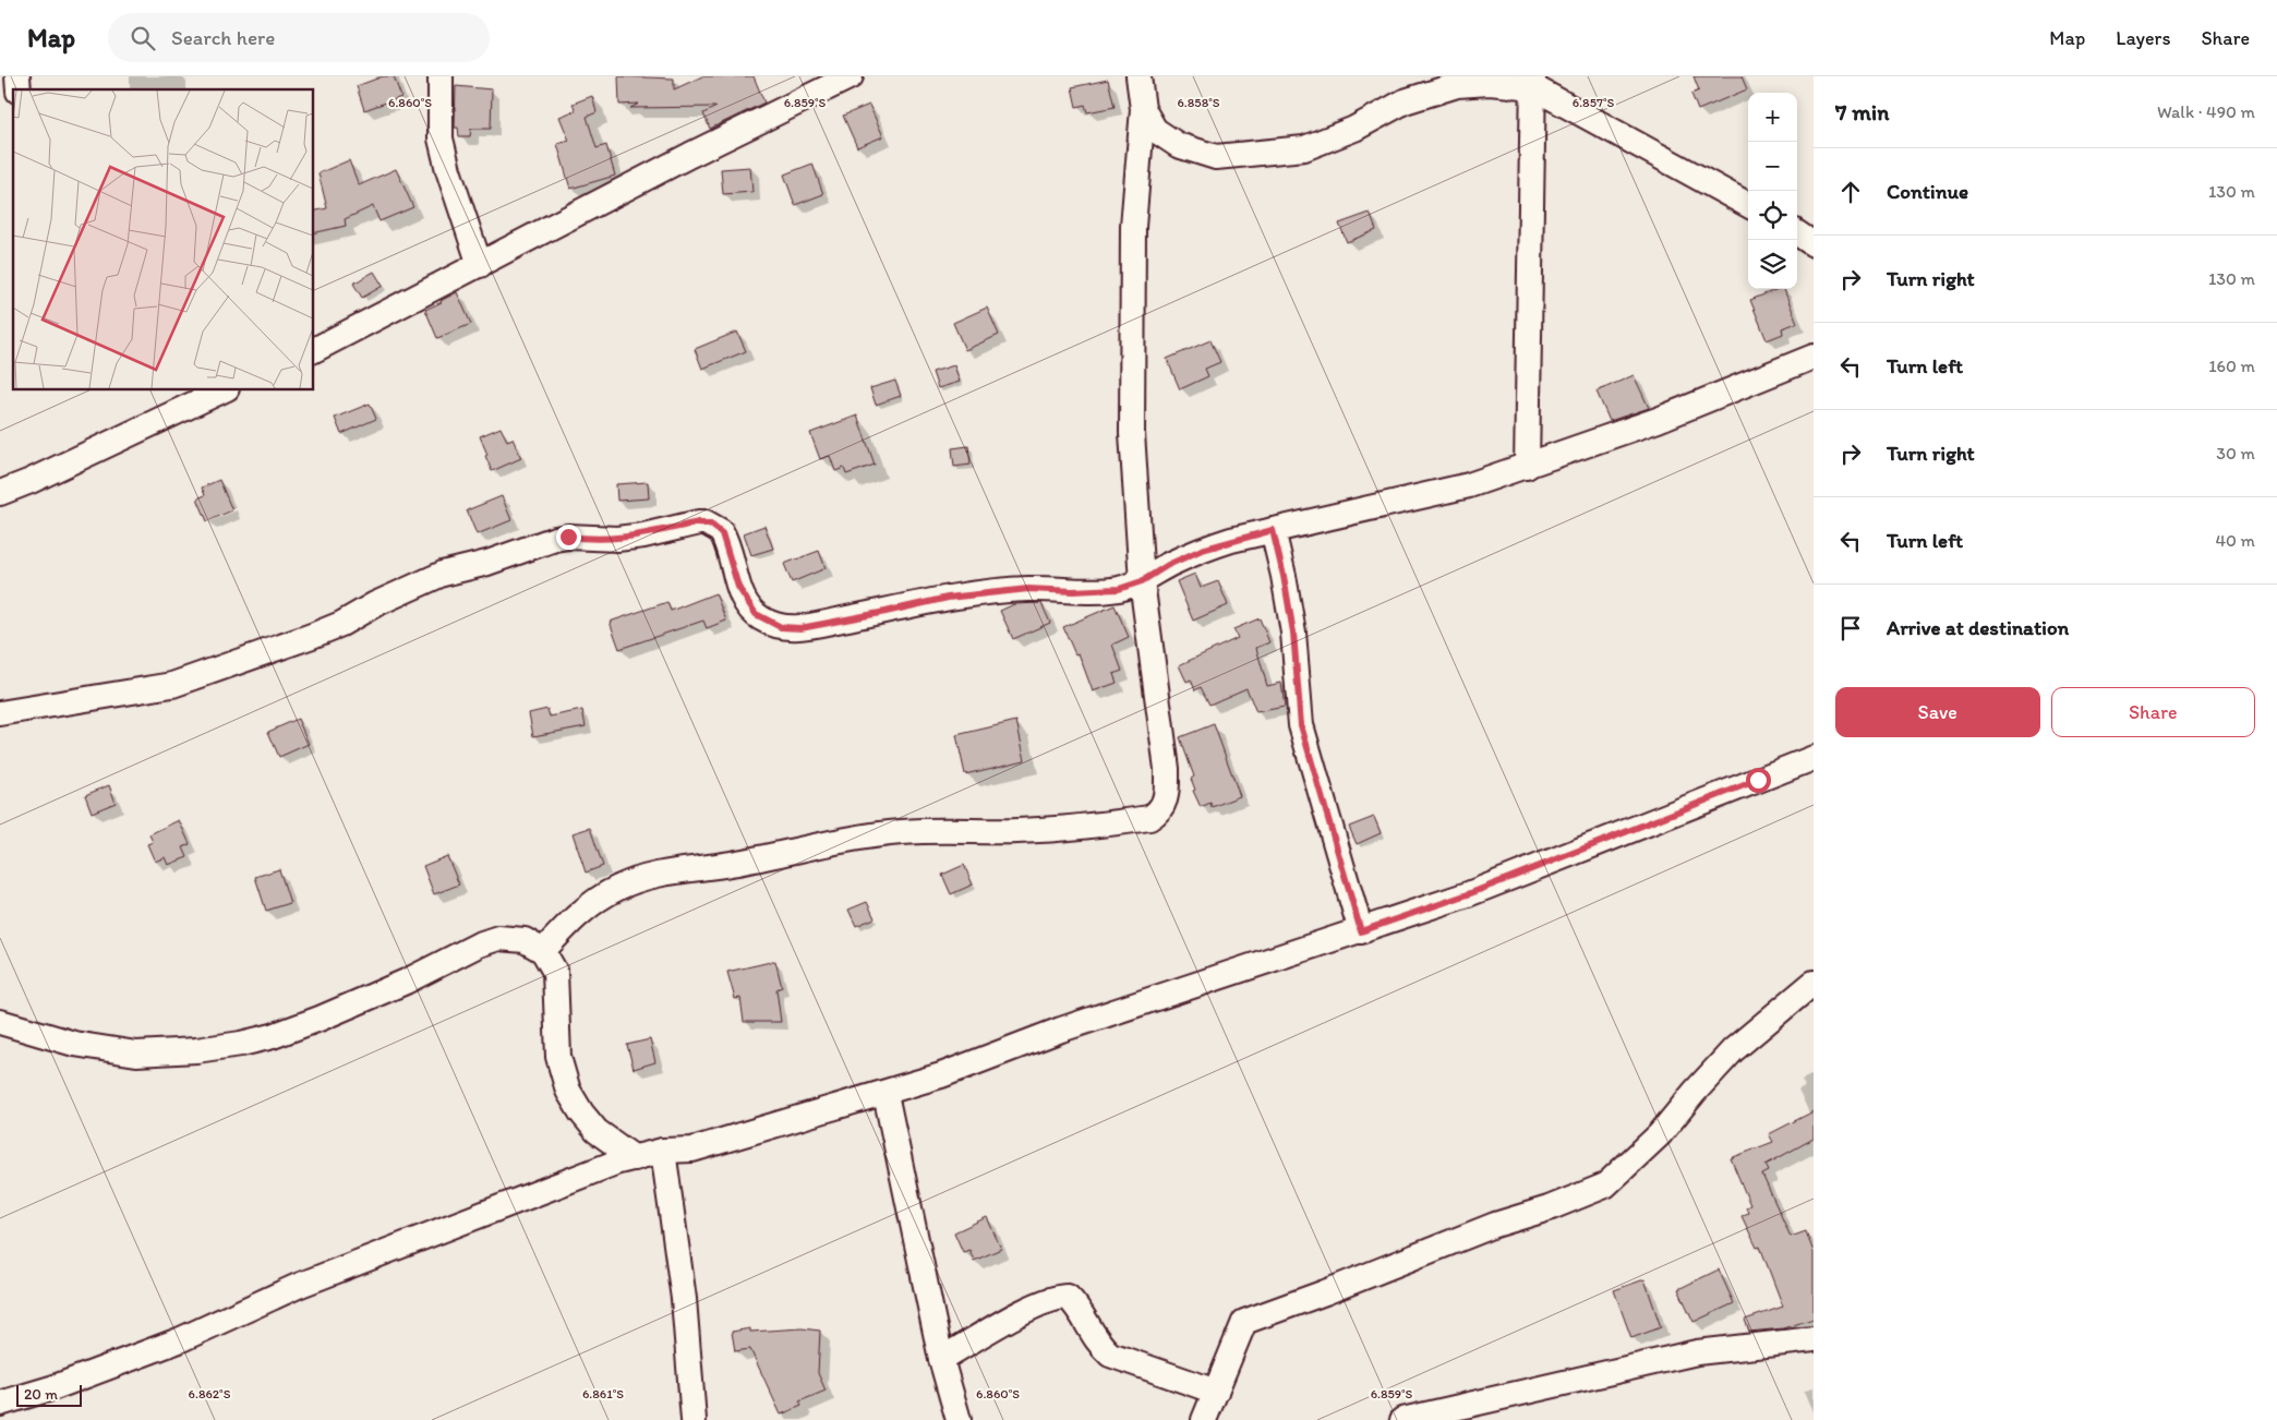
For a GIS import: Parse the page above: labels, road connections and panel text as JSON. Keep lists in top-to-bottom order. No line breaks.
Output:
{"scale_bar":"20 m","page":{"header":"Map","search":"Search here","nav":["Map","Layers","Share"],"heading":["7 min","Walk · 490 m"],"map_buttons":["+","−"],"list":[["Continue","130 m"],["Turn right","130 m"],["Turn left","160 m"],["Turn right","30 m"],["Turn left","40 m"],"Arrive at destination"],"buttons":["Save","Share"],"scale":"20 m"},"coordinates":["6.860°S","6.859°S","6.858°S","6.857°S","6.862°S","6.861°S"]}
